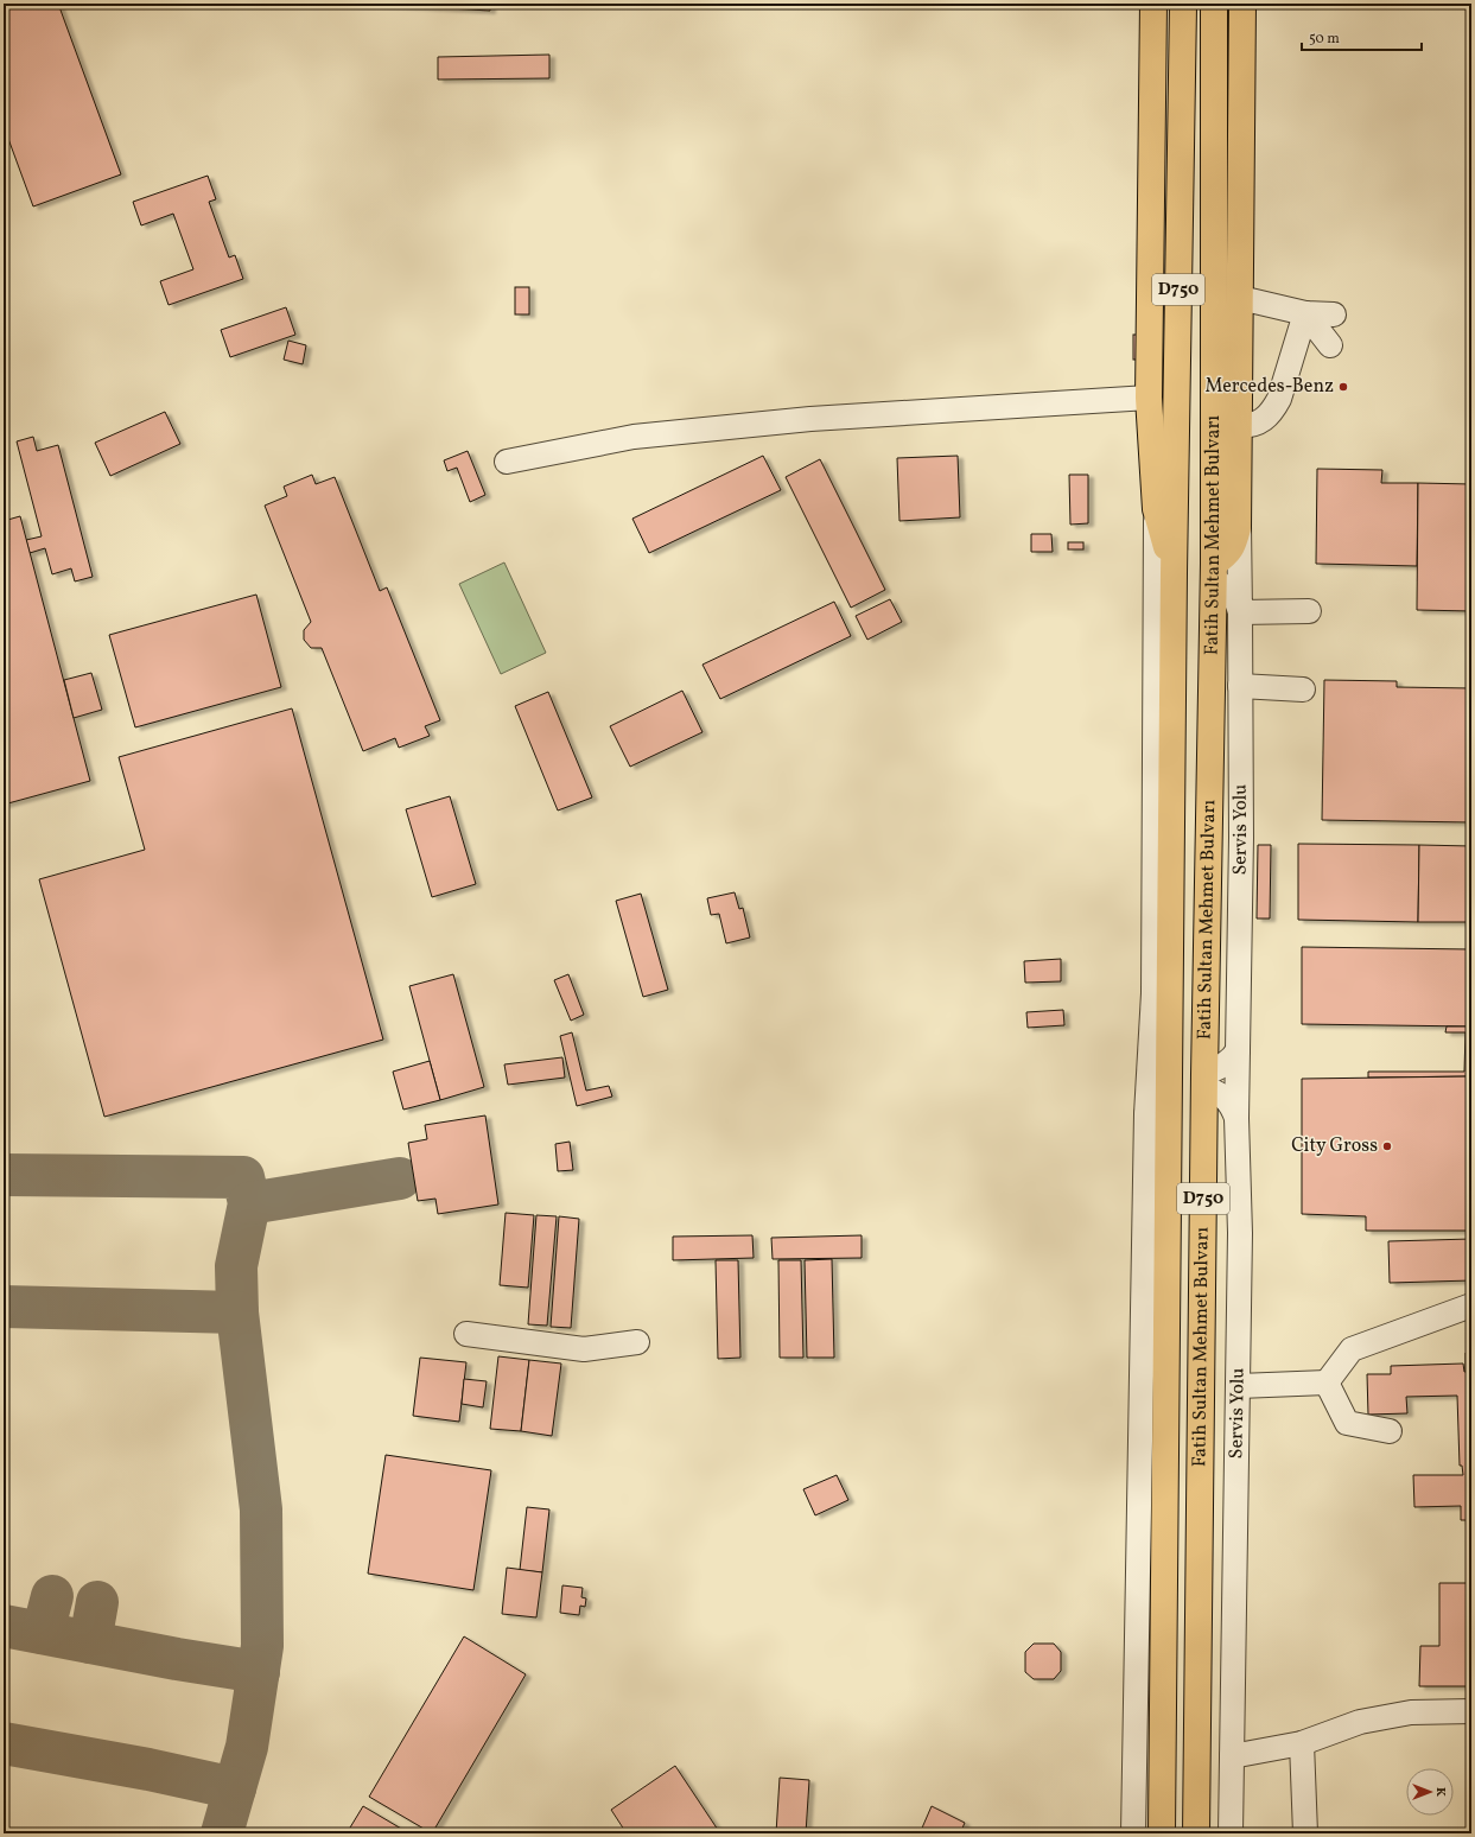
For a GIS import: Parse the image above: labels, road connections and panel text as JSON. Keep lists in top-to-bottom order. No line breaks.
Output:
{"streets":{"highway":["D750","Fatih Sultan Mehmet Bulvarı"],"street":["Servis Yolu"]},"crossings":[["Fatih Sultan Mehmet Bulvarı","Servis Yolu"]],"places":["Mercedes-Benz","City Gross"],"scale_bar":"50 m","north":"right"}
